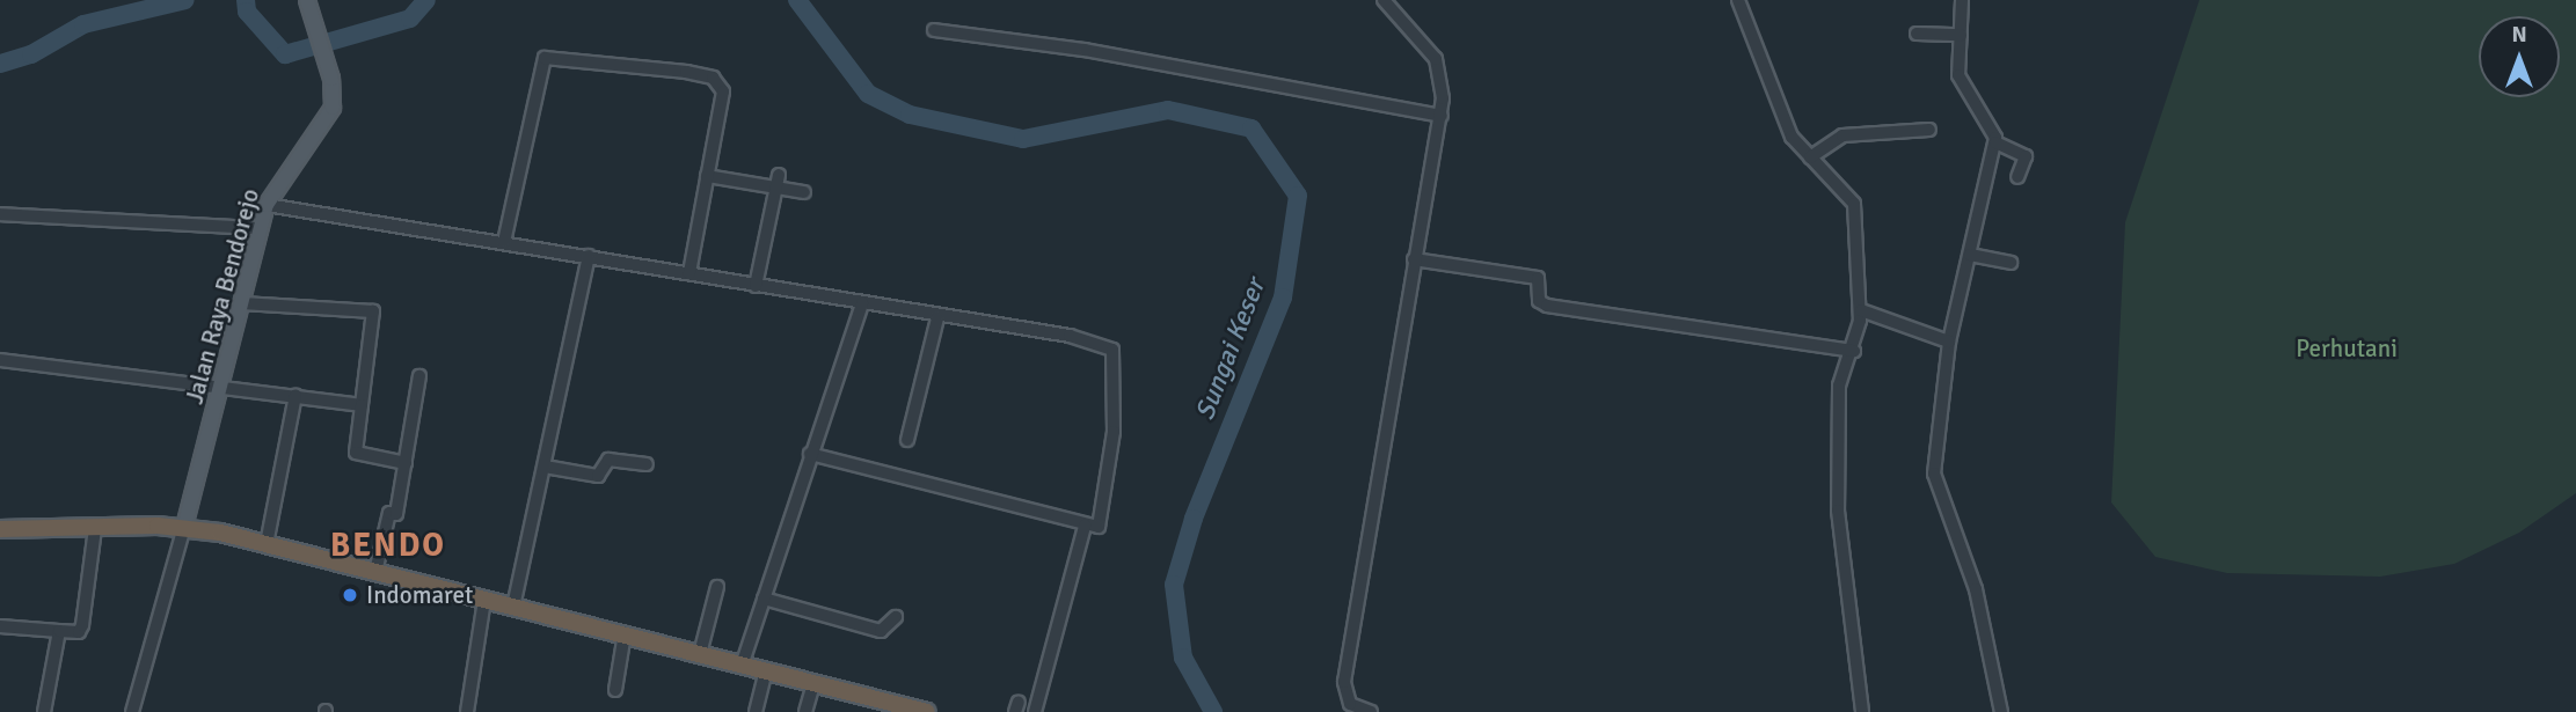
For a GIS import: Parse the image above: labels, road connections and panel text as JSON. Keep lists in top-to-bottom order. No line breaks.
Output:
{"streets":{"main road":["Jalan Raya Bendorejo"]},"districts":["BENDO"],"water":["Sungai Keser"],"parks":["Perhutani"],"places":["Indomaret"],"north":"top"}
